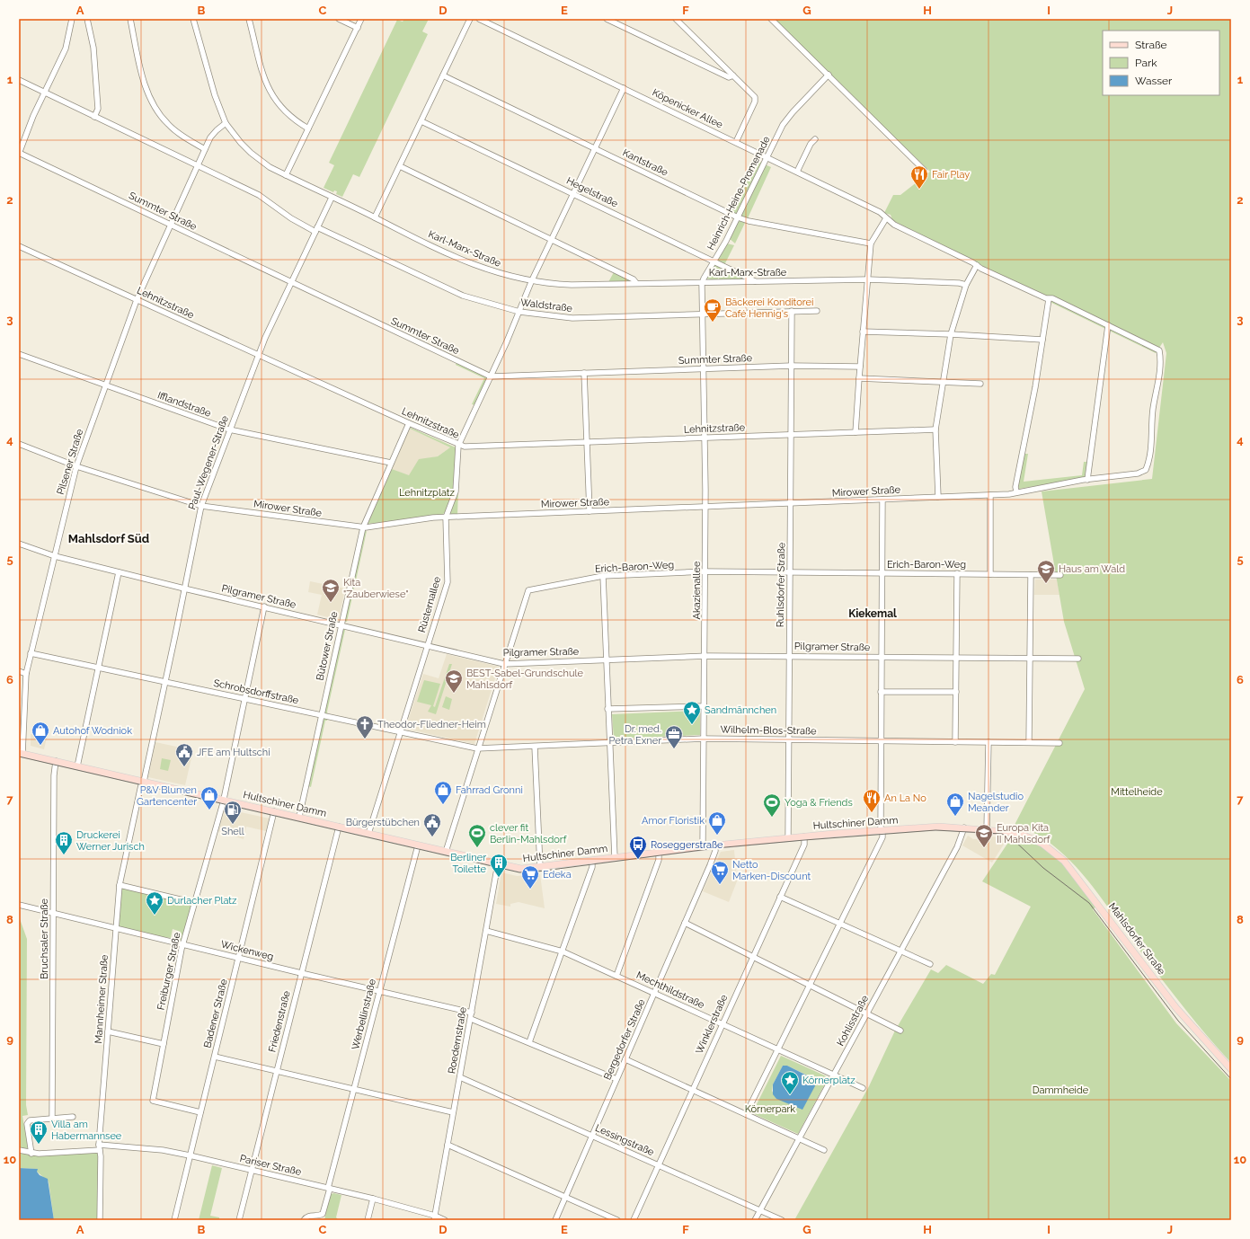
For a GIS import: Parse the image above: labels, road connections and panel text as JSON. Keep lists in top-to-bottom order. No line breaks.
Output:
{"streets":{"main road":["Hultschiner Damm","Mahlsdorfer Straße"],"street":["Köpenicker Allee","Kantstraße","Hegelstraße","Heinrich-Heine-Promenade","Summter Straße","Karl-Marx-Straße","Lehnitzstraße","Waldstraße","Ifflandstraße","Pilsener Straße","Paul-Wegener-Straße","Mirower Straße","Erich-Baron-Weg","Ruhlsdorfer Straße","Akazienallee","Pilgramer Straße","Rüsternallee","Bütower Straße","Schrobsdorffstraße","Wilhelm-Blos-Straße","Bruchsaler Straße","Wickenweg","Freiburger Straße","Mechthildstraße","Mannheimer Straße","Badener Straße","Werbellinstraße","Kohlisstraße","Friedenstraße","Winklerstraße","Bergedorfer Straße","Roedernstraße","Lessingstraße","Pariser Straße"]},"crossings":[["Köpenicker Allee","Heinrich-Heine-Promenade"],["Köpenicker Allee","Mirower Straße"],["Köpenicker Allee","Rüsternallee"],["Kantstraße","Heinrich-Heine-Promenade"],["Kantstraße","Rüsternallee"],["Hegelstraße","Heinrich-Heine-Promenade"],["Hegelstraße","Karl-Marx-Straße"],["Hegelstraße","Rüsternallee"],["Heinrich-Heine-Promenade","Karl-Marx-Straße"],["Heinrich-Heine-Promenade","Waldstraße"],["Heinrich-Heine-Promenade","Akazienallee"],["Summter Straße","Pilsener Straße"],["Summter Straße","Paul-Wegener-Straße"],["Summter Straße","Ruhlsdorfer Straße"],["Summter Straße","Akazienallee"],["Summter Straße","Rüsternallee"],["Karl-Marx-Straße","Pilsener Straße"],["Karl-Marx-Straße","Paul-Wegener-Straße"],["Karl-Marx-Straße","Rüsternallee"],["Lehnitzstraße","Pilsener Straße"],["Lehnitzstraße","Paul-Wegener-Straße"],["Lehnitzstraße","Ruhlsdorfer Straße"],["Lehnitzstraße","Akazienallee"],["Lehnitzstraße","Rüsternallee"],["Lehnitzstraße","Bütower Straße"],["Waldstraße","Pilsener Straße"],["Waldstraße","Paul-Wegener-Straße"],["Waldstraße","Ruhlsdorfer Straße"],["Waldstraße","Rüsternallee"],["Ifflandstraße","Pilsener Straße"],["Ifflandstraße","Paul-Wegener-Straße"],["Ifflandstraße","Bütower Straße"],["Pilsener Straße","Mirower Straße"],["Pilsener Straße","Pilgramer Straße"],["Pilsener Straße","Schrobsdorffstraße"],["Pilsener Straße","Hultschiner Damm"],["Paul-Wegener-Straße","Mirower Straße"],["Paul-Wegener-Straße","Pilgramer Straße"],["Paul-Wegener-Straße","Schrobsdorffstraße"],["Paul-Wegener-Straße","Hultschiner Damm"],["Paul-Wegener-Straße","Mannheimer Straße"],["Mirower Straße","Ruhlsdorfer Straße"],["Mirower Straße","Akazienallee"],["Mirower Straße","Rüsternallee"],["Mirower Straße","Bütower Straße"],["Erich-Baron-Weg","Ruhlsdorfer Straße"],["Erich-Baron-Weg","Akazienallee"],["Erich-Baron-Weg","Pilgramer Straße"],["Erich-Baron-Weg","Schrobsdorffstraße"],["Erich-Baron-Weg","Wilhelm-Blos-Straße"],["Erich-Baron-Weg","Hultschiner Damm"],["Ruhlsdorfer Straße","Pilgramer Straße"],["Ruhlsdorfer Straße","Wilhelm-Blos-Straße"],["Ruhlsdorfer Straße","Hultschiner Damm"],["Akazienallee","Pilgramer Straße"],["Akazienallee","Wilhelm-Blos-Straße"],["Akazienallee","Hultschiner Damm"],["Pilgramer Straße","Rüsternallee"],["Pilgramer Straße","Bütower Straße"],["Pilgramer Straße","Freiburger Straße"],["Rüsternallee","Schrobsdorffstraße"],["Rüsternallee","Hultschiner Damm"],["Bütower Straße","Schrobsdorffstraße"],["Bütower Straße","Hultschiner Damm"],["Schrobsdorffstraße","Wilhelm-Blos-Straße"],["Schrobsdorffstraße","Freiburger Straße"],["Hultschiner Damm","Bruchsaler Straße"],["Hultschiner Damm","Mahlsdorfer Straße"],["Hultschiner Damm","Freiburger Straße"],["Hultschiner Damm","Mannheimer Straße"],["Hultschiner Damm","Badener Straße"],["Hultschiner Damm","Werbellinstraße"],["Hultschiner Damm","Kohlisstraße"],["Hultschiner Damm","Friedenstraße"],["Hultschiner Damm","Winklerstraße"],["Hultschiner Damm","Bergedorfer Straße"],["Hultschiner Damm","Roedernstraße"],["Bruchsaler Straße","Wickenweg"],["Wickenweg","Freiburger Straße"],["Wickenweg","Mannheimer Straße"],["Wickenweg","Badener Straße"],["Wickenweg","Werbellinstraße"],["Wickenweg","Friedenstraße"],["Wickenweg","Roedernstraße"],["Freiburger Straße","Badener Straße"],["Mechthildstraße","Kohlisstraße"],["Mechthildstraße","Winklerstraße"],["Mechthildstraße","Bergedorfer Straße"],["Mechthildstraße","Roedernstraße"],["Mannheimer Straße","Pariser Straße"],["Badener Straße","Pariser Straße"],["Werbellinstraße","Pariser Straße"],["Kohlisstraße","Lessingstraße"],["Friedenstraße","Pariser Straße"],["Winklerstraße","Lessingstraße"],["Bergedorfer Straße","Lessingstraße"],["Roedernstraße","Lessingstraße"],["Roedernstraße","Pariser Straße"]],"districts":["Mahlsdorf Süd","Kiekemal"],"parks":["Lehnitzplatz","Mittelheide","Dammheide","Körnerpark"],"places":{"restaurant":["Fair Play","An La No"],"cafe":["Bäckerei Konditorei Café Hennig's"],"school or university":["Haus am Wald","Kita \"Zauberwiese\"","BEST-Sabel-Grundschule Mahlsdorf","Europa Kita II Mahlsdorf"],"place":["Sandmännchen","Durlacher Platz","Körnerplatz"],"church":["Theodor-Fliedner-Heim"],"shop":["Autohof Wodniok","Fahrrad Gronni","P&V Blumen Gartencenter","Nagelstudio Meander","Amor Floristik"],"office":["Dr. med. Petra Exner"],"public building":["JFE am Hultschi","Bürgerstübchen"],"sports":["Yoga & Friends","clever fit Berlin-Mahlsdorf"],"fuel station":["Shell"],"building":["Druckerei Werner Jurisch","Berliner Toilette","Villa am Habermannsee"],"bus stop":["Roseggerstraße"],"supermarket":["Netto Marken-Discount","Edeka"]},"legend":["Straße","Park","Wasser"],"grid":{"columns":["A","B","C","D","E","F","G","H","I","J"],"rows":["1","2","3","4","5","6","7","8","9","10"]}}
